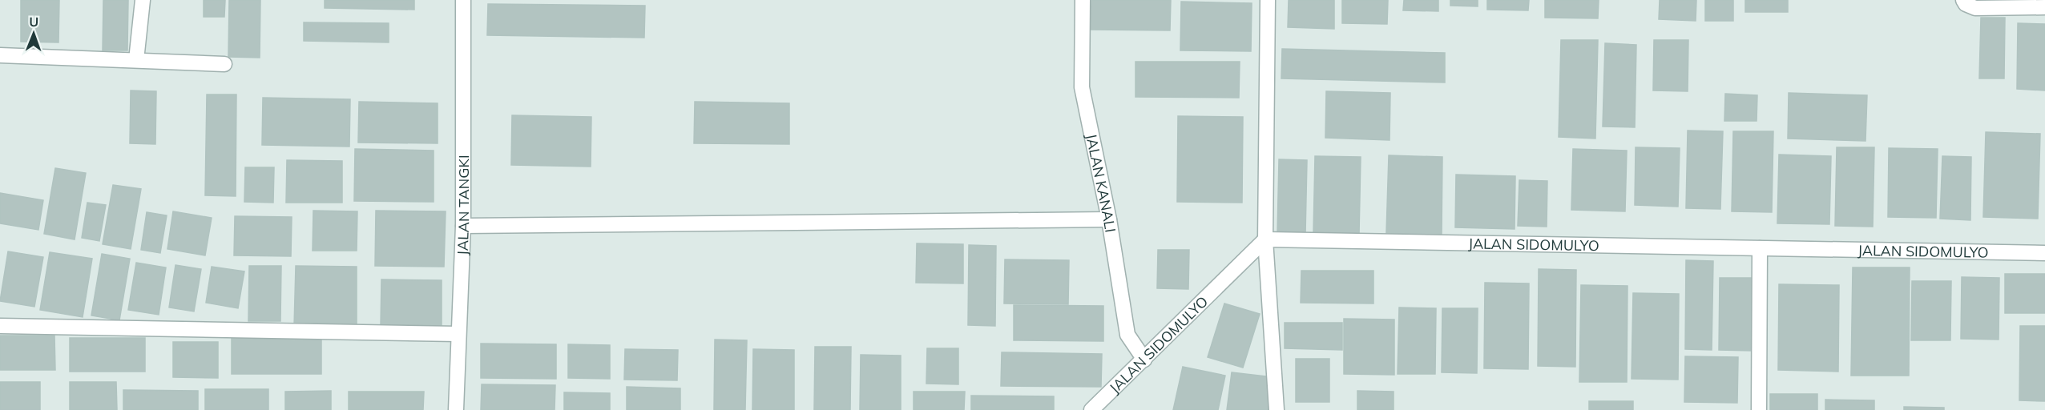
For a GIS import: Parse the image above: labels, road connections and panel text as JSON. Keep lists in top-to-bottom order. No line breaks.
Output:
{"streets":{"street":["JALAN KANALI","JALAN TANGKI","JALAN SIDOMULYO"]},"crossings":[["JALAN KANALI","JALAN SIDOMULYO"]],"north":"top"}
